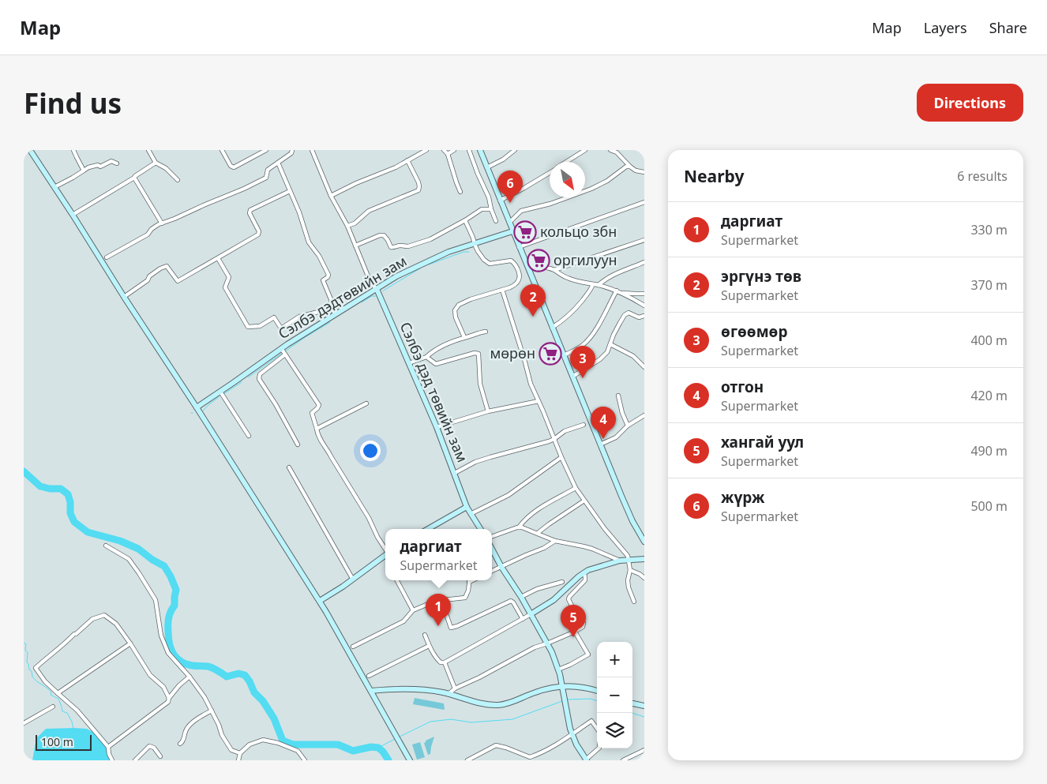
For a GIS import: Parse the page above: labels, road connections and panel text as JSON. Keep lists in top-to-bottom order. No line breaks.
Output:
{"streets":{"street":["Сэлбэ дэдтөвийн зам","Сэлбэ дэд төвийн зам"]},"crossings":[["Сэлбэ дэдтөвийн зам","Сэлбэ дэд төвийн зам"]],"places":{"supermarket":["кольцо збн","оргилуун","мөрөн"]},"scale_bar":"100 m","north":"bottom right","page":{"header":"Map","nav":["Map","Layers","Share"],"buttons":"Directions","title":"Find us","heading":["Nearby","6 results"],"pins":["6","2","3","4","1","5"],"list":[{"mark":"1","name":"даргиат","note":"Supermarket","value":"330 m"},{"mark":"2","name":"эргүнэ төв","note":"Supermarket","value":"370 m"},{"mark":"3","name":"өгөөмөр","note":"Supermarket","value":"400 m"},{"mark":"4","name":"отгон","note":"Supermarket","value":"420 m"},{"mark":"5","name":"хангай уул","note":"Supermarket","value":"490 m"},{"mark":"6","name":"жүрж","note":"Supermarket","value":"500 m"}],"popup":["даргиат","Supermarket"],"map_buttons":["+","−"],"scale":"100 m"}}
